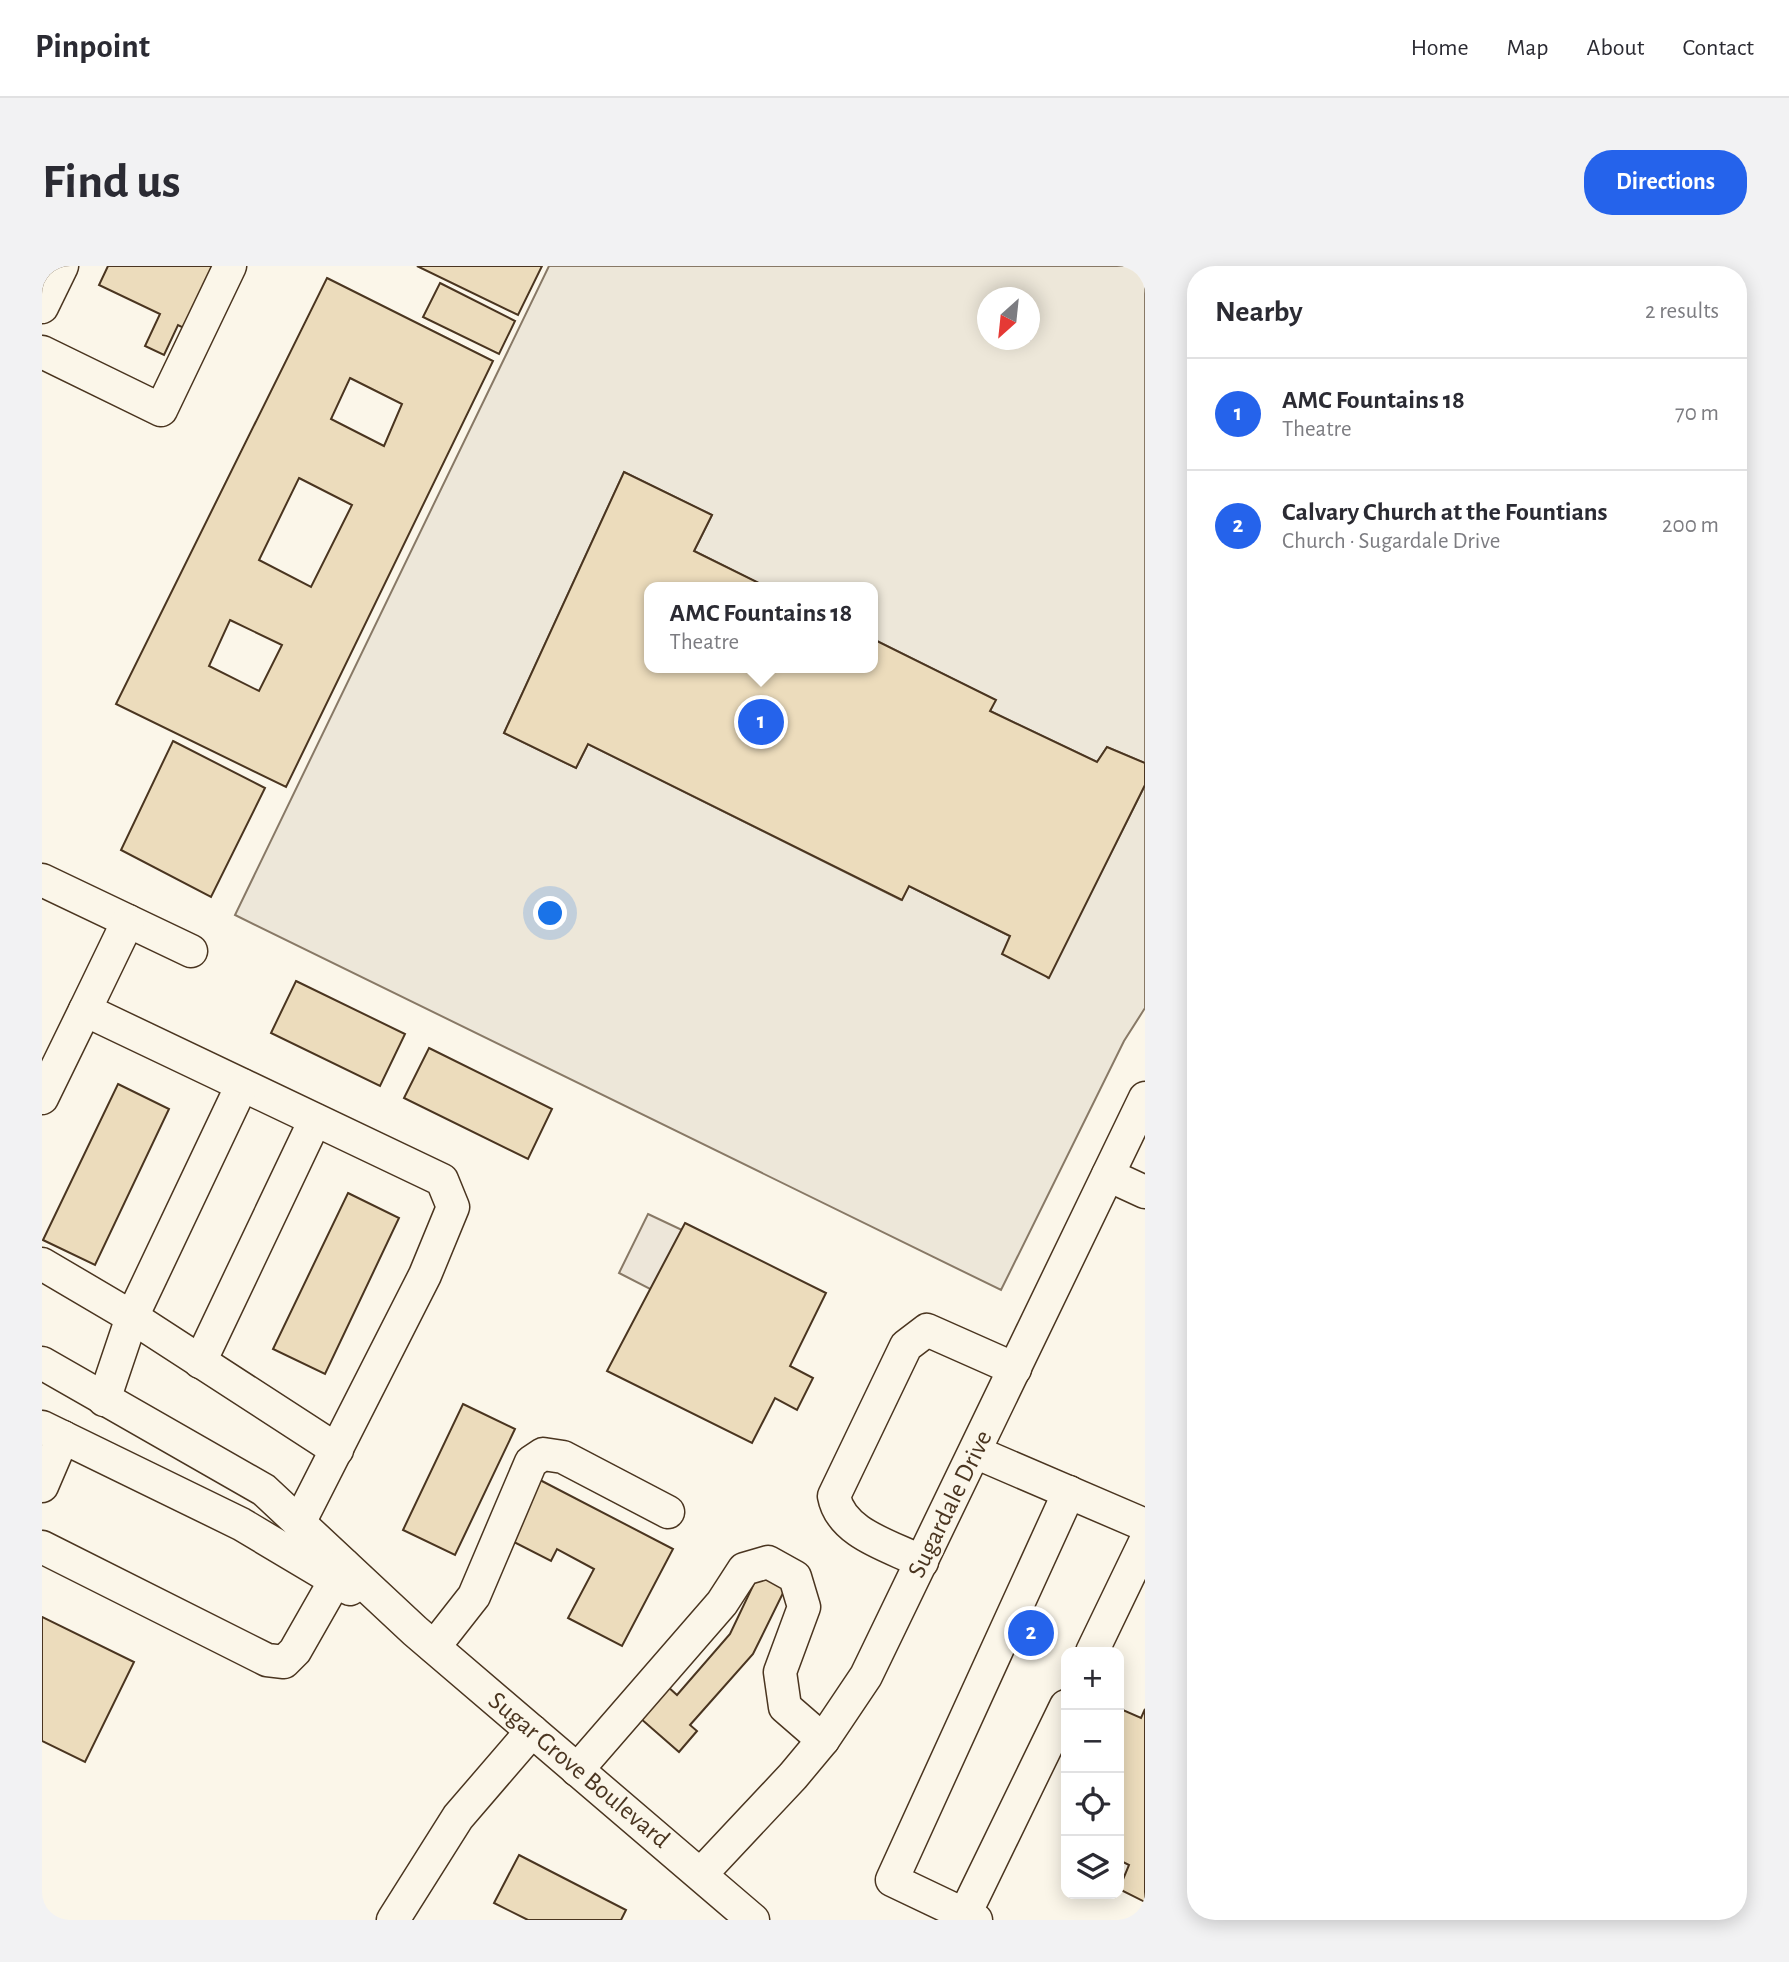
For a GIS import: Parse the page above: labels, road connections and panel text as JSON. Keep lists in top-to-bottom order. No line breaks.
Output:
{"streets":{"street":["Sugardale Drive","Sugar Grove Boulevard"]},"crossings":[["Sugardale Drive","Sugar Grove Boulevard"]],"north":"bottom left","page":{"header":"Pinpoint","nav":["Home","Map","About","Contact"],"buttons":"Directions","title":"Find us","heading":["Nearby","2 results"],"list":[{"mark":"1","name":"AMC Fountains 18","note":"Theatre","value":"70 m"},{"mark":"2","name":"Calvary Church at the Fountians","note":"Church · Sugardale Drive","value":"200 m"}],"popup":["AMC Fountains 18","Theatre"],"pins":["1","2"],"map_buttons":["+","−"]}}
